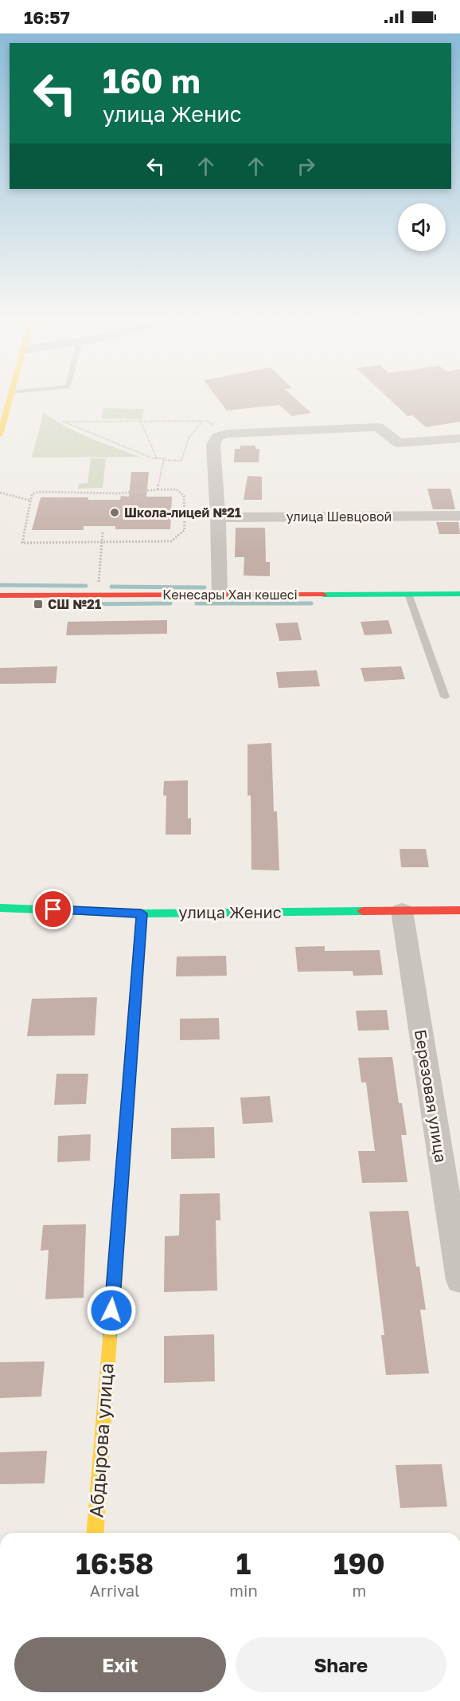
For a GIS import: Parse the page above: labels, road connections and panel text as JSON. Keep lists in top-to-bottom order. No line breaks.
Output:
{"streets":{"street":["улица Шевцовой","Кенесары Хан көшесі","улица Женис","Березовая улица","Абдырова улица"]},"crossings":[["улица Женис","Березовая улица"],["улица Женис","Абдырова улица"]],"places":{"other":["Школа-лицей №21"],"transit":["СШ №21"]},"page":{"status":"16:57","turn":["160 m","улица Женис"],"eta":["16:58","Arrival","1","min","190","m"],"buttons":["Exit","Share"]}}
